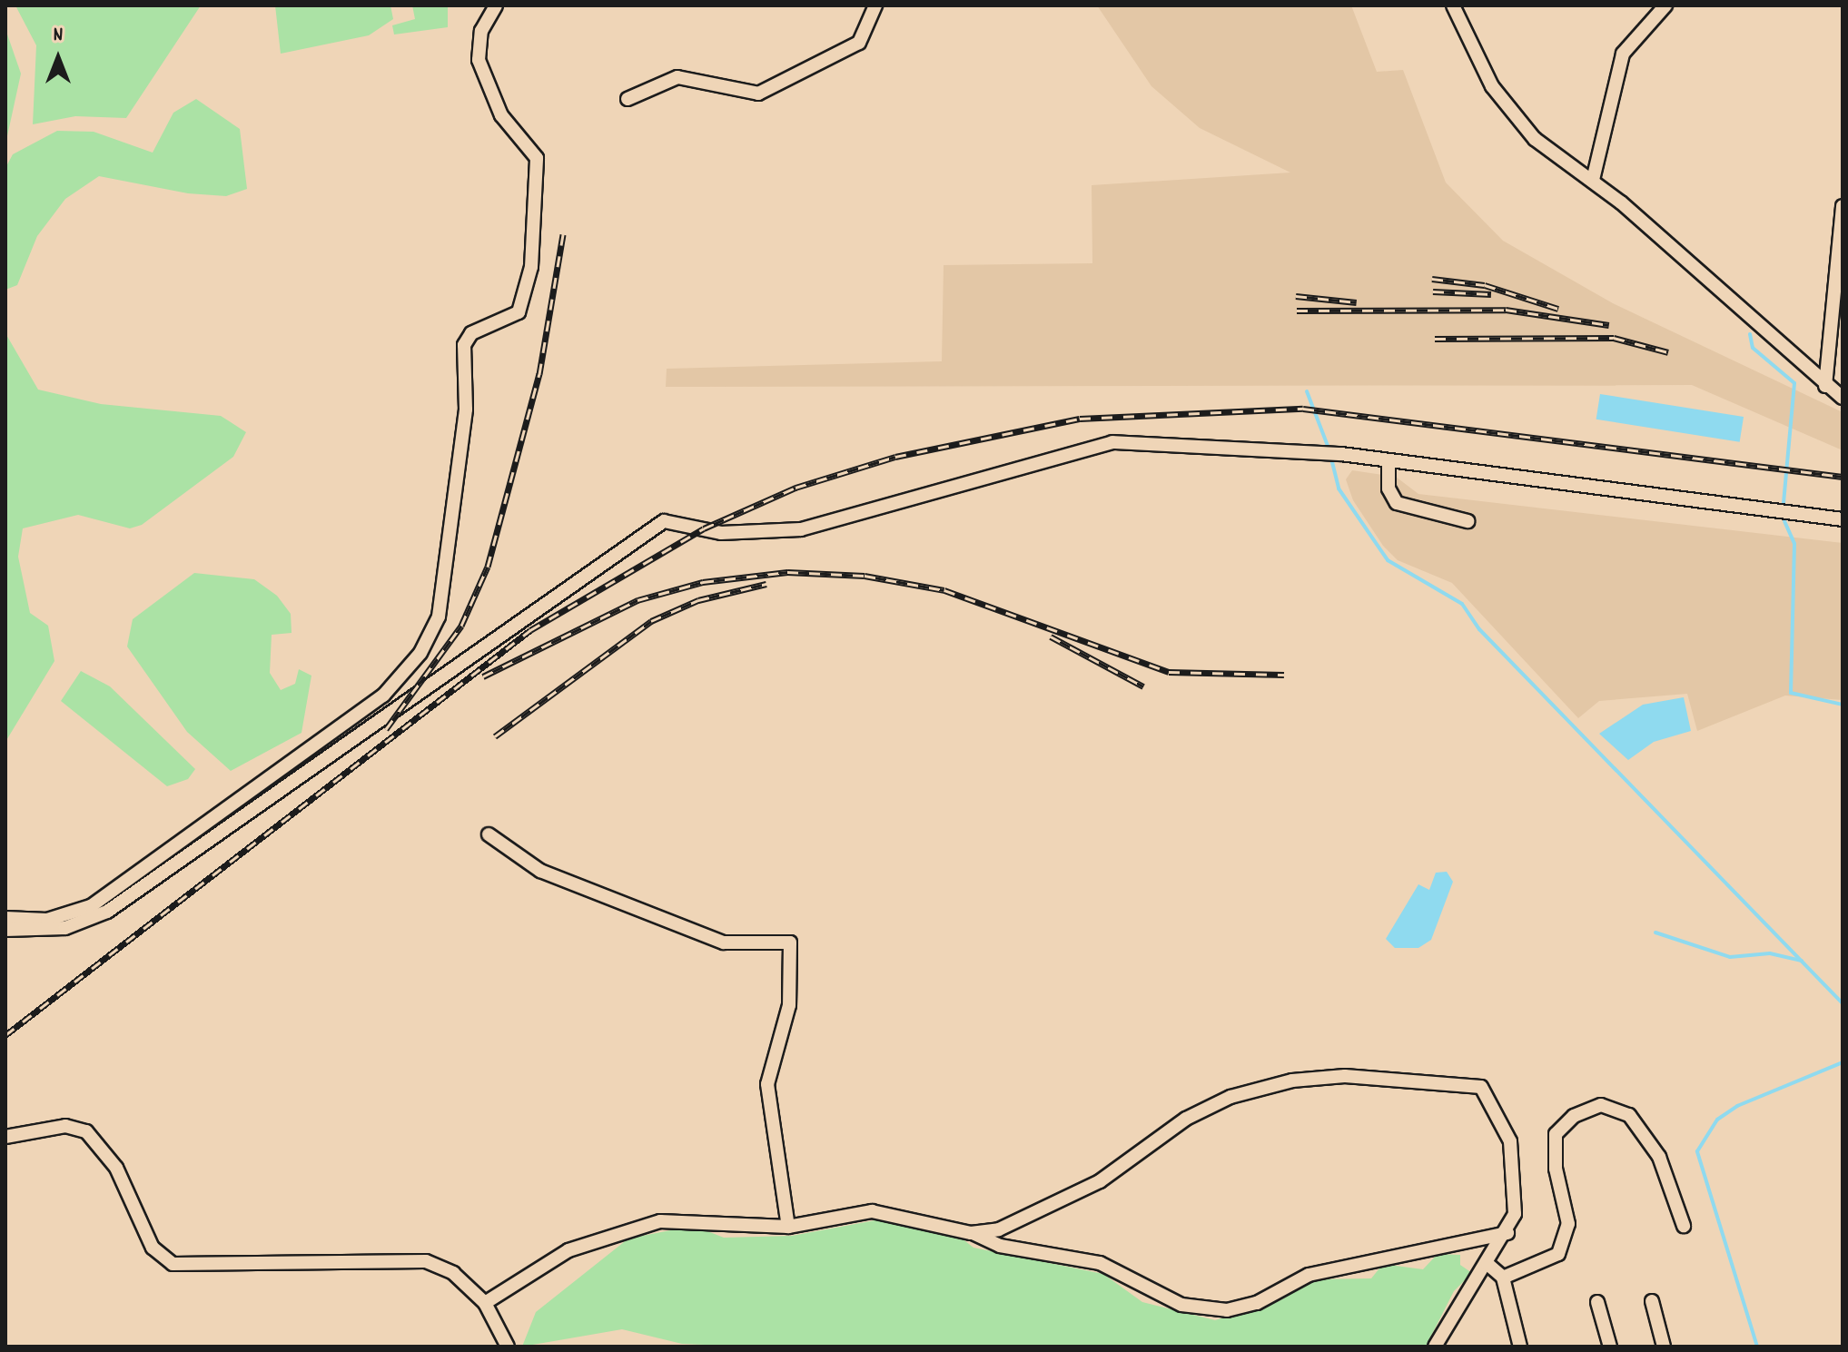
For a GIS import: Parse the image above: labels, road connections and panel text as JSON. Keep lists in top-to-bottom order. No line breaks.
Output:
{"north":"top"}
